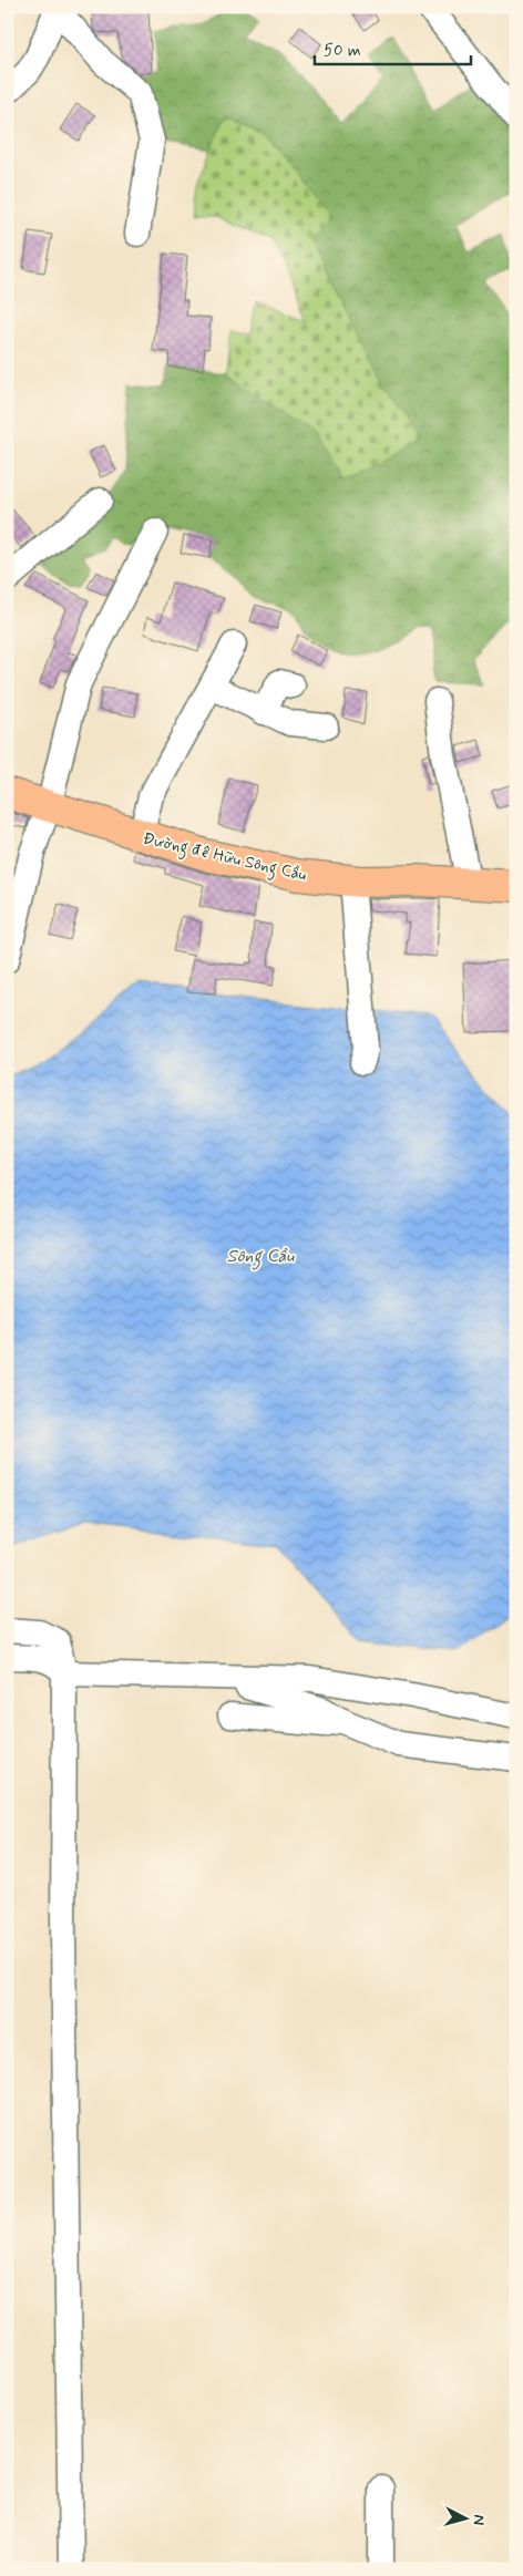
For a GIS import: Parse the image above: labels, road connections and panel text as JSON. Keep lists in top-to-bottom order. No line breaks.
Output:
{"streets":{"main road":["Đường đê Hữu Sông Cầu"]},"water":["Sông Cầu"],"scale_bar":"50 m","north":"right"}
